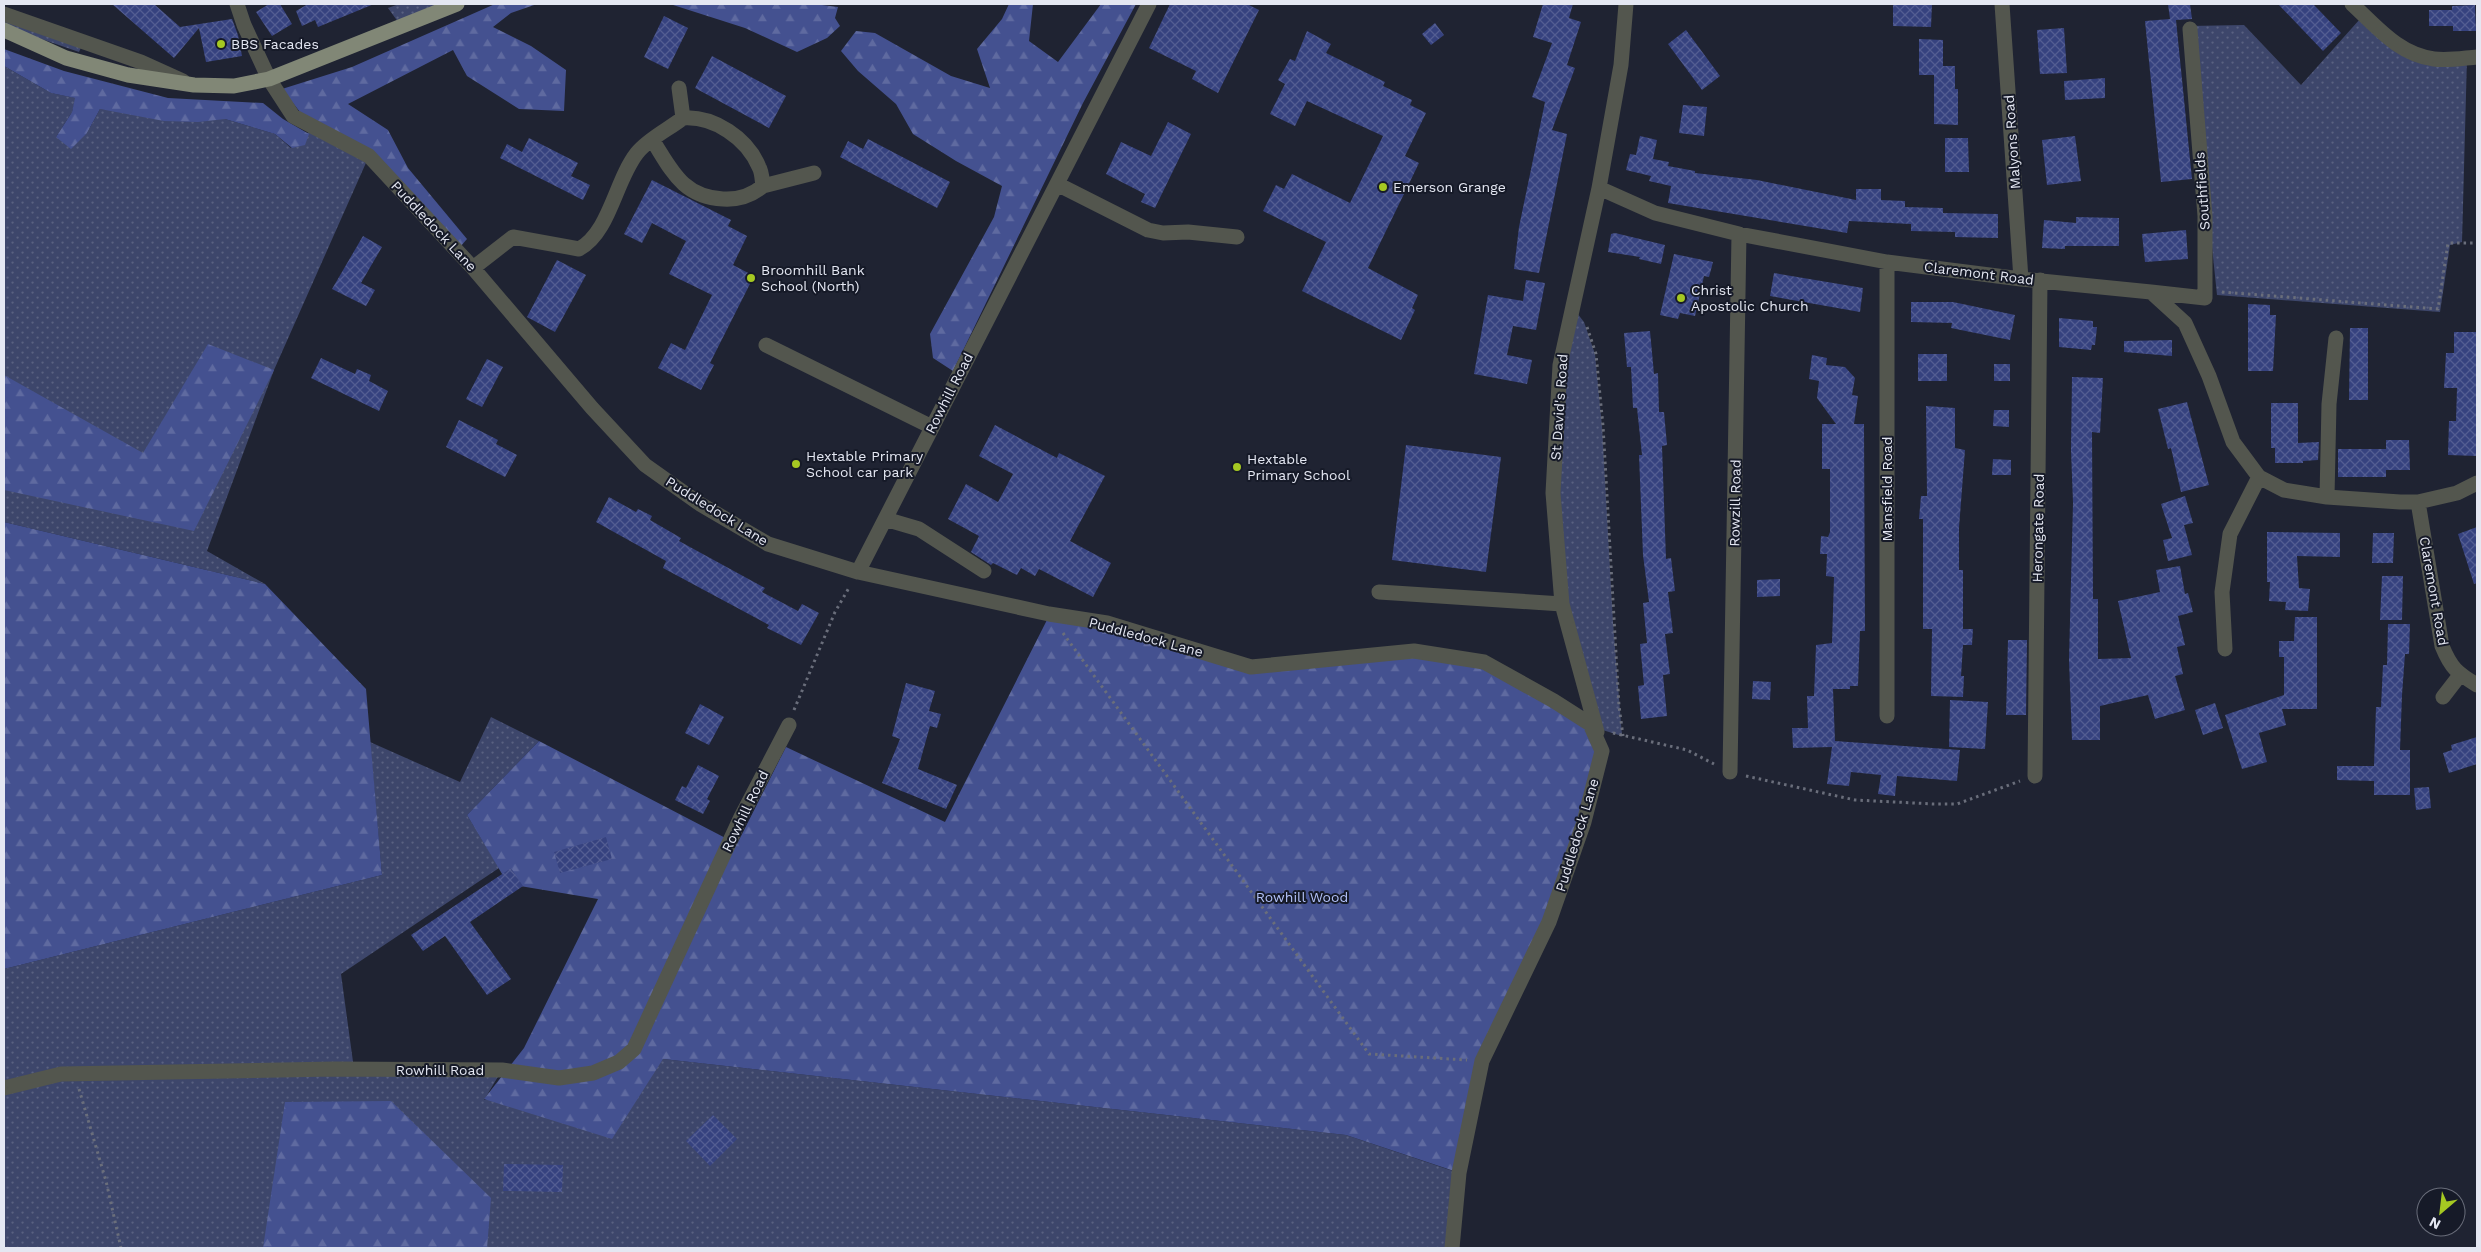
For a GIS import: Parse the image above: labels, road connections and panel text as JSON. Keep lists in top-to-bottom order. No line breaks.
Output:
{"streets":{"street":["Malyons Road","Southfields","Puddledock Lane","Claremont Road","Rowhill Road","St David's Road","Mansfield Road","Rowzill Road","Herongate Road"]},"crossings":[["Malyons Road","Claremont Road"],["Puddledock Lane","Rowhill Road"],["Puddledock Lane","St David's Road"],["Claremont Road","St David's Road"],["Claremont Road","Mansfield Road"],["Claremont Road","Rowzill Road"],["Claremont Road","Herongate Road"]],"parks":["Rowhill Wood"],"places":["BBS Facades","Emerson Grange","Broomhill Bank School (North)","Christ Apostolic Church","Hextable Primary School car park","Hextable Primary School"],"north":"bottom left"}
